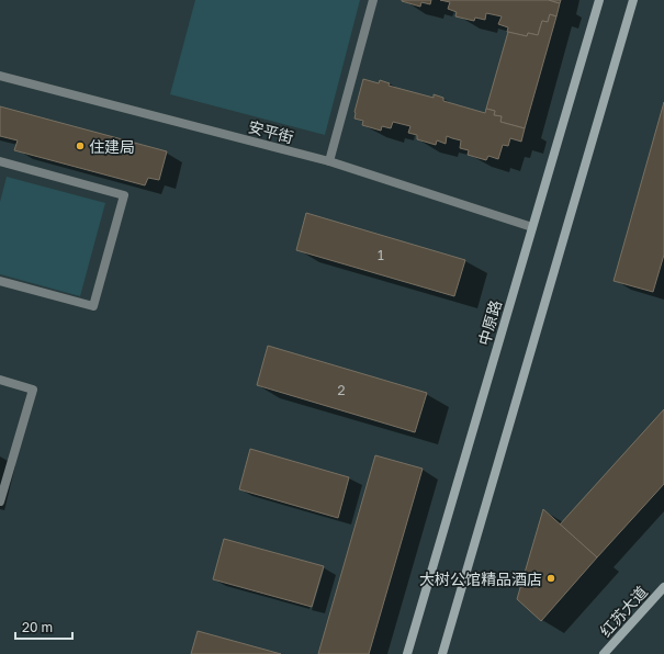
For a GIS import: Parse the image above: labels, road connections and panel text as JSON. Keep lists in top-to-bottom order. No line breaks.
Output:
{"streets":{"main road":["中原路","红苏大道"],"street":["安平街"]},"crossings":[["安平街","中原路"]],"places":["住建局","大树公馆精品酒店"],"house_numbers":["1","2"],"scale_bar":"20 m"}
